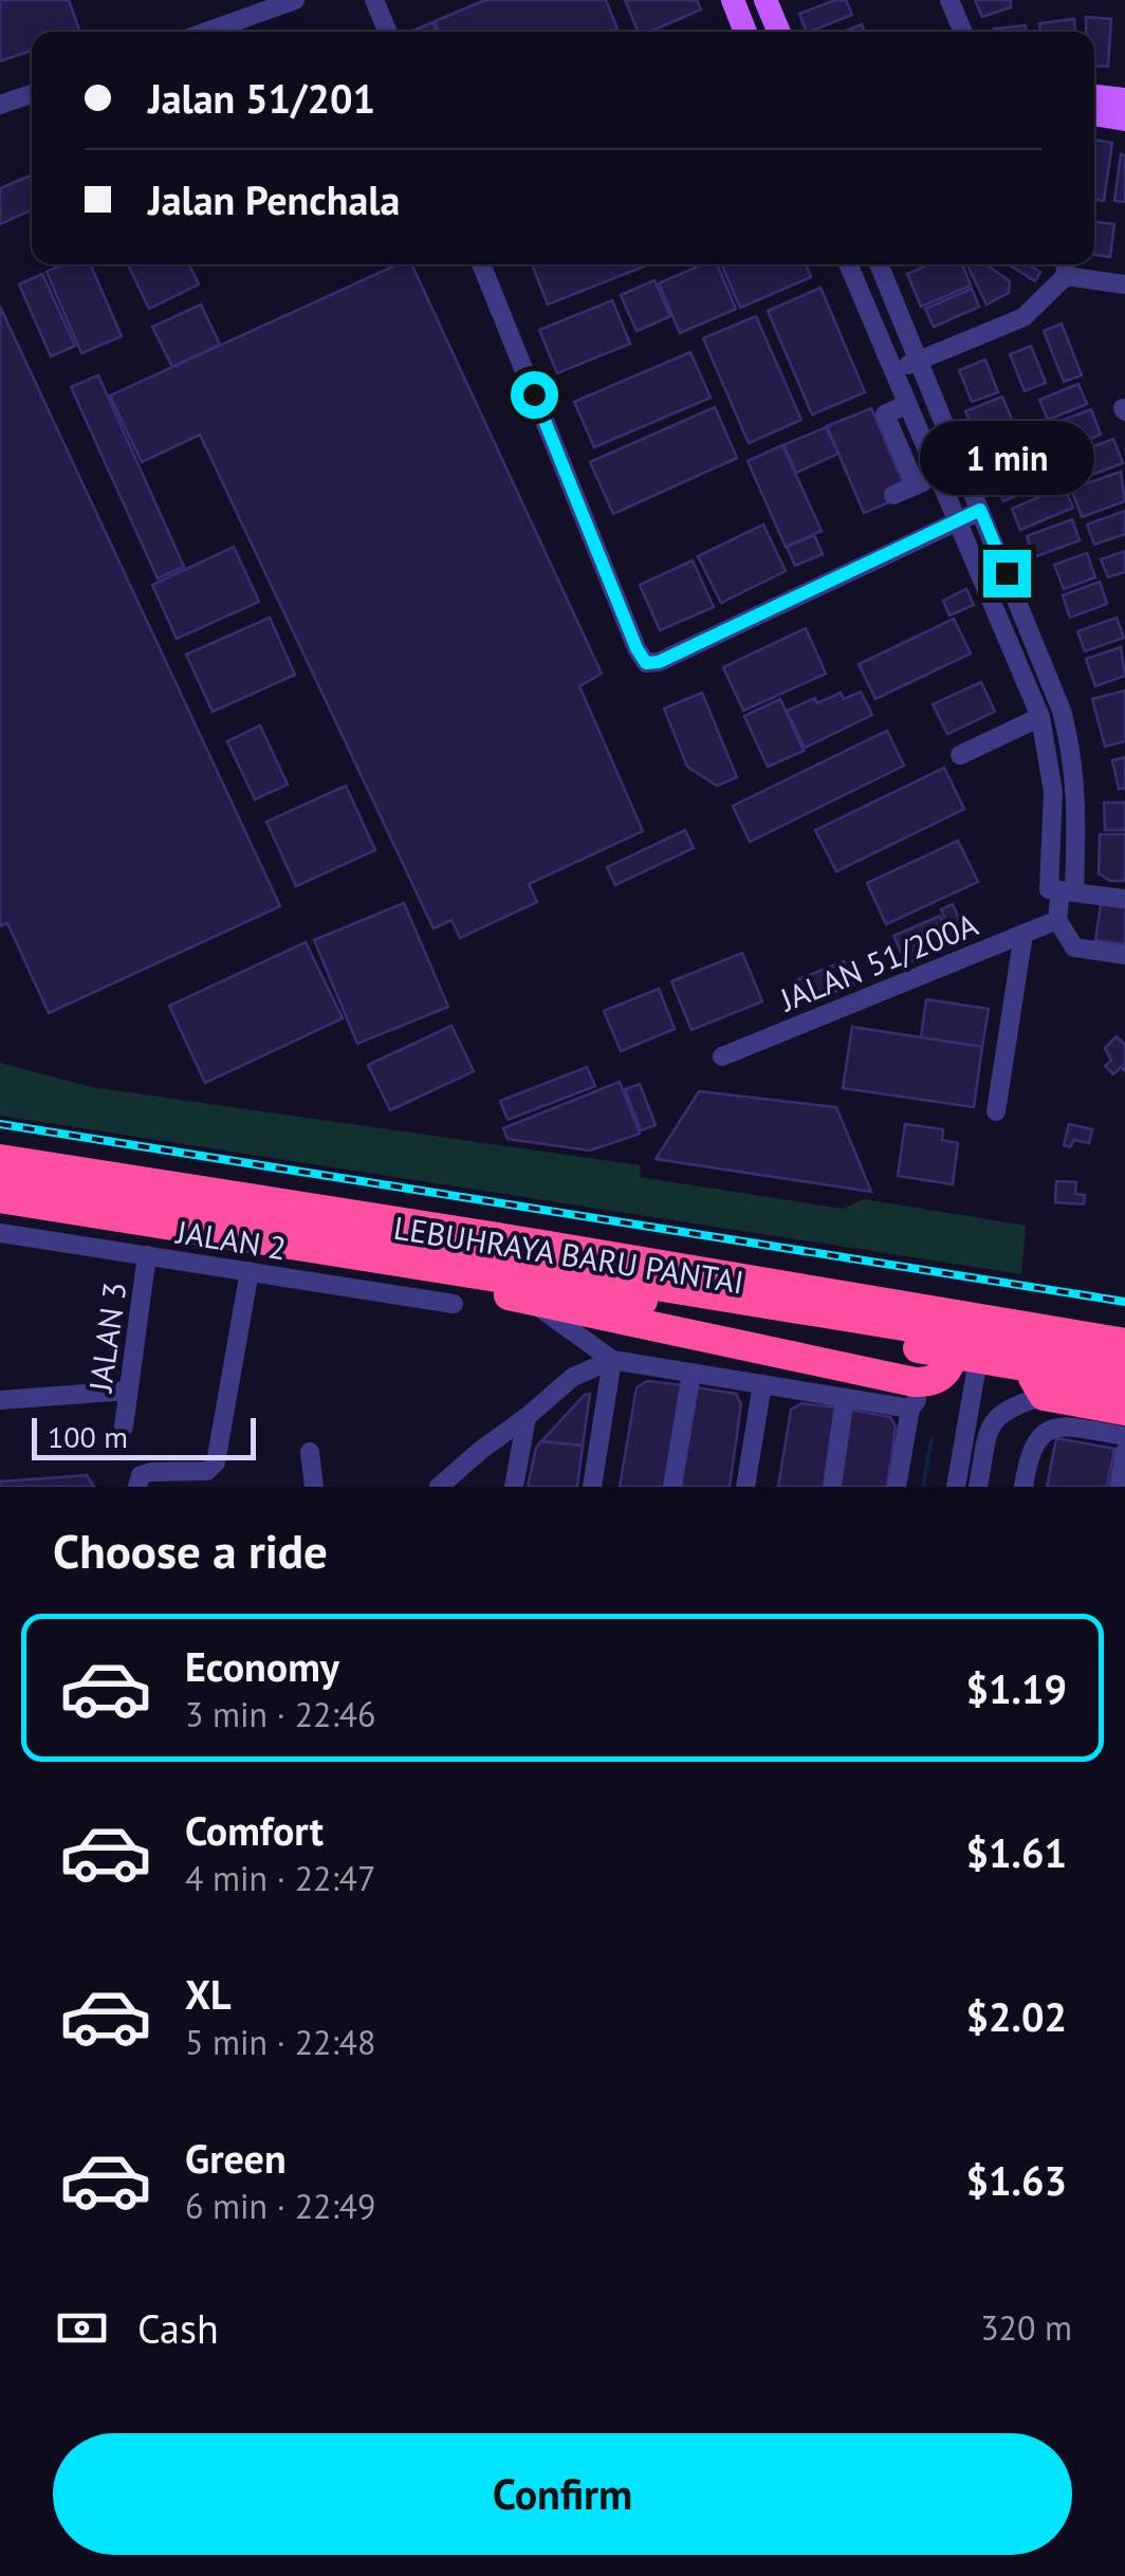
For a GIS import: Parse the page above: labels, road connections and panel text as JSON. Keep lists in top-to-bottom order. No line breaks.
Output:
{"streets":{"highway":["LEBUHRAYA BARU PANTAI"],"street":["JALAN 51/200A","JALAN 2","JALAN 3"]},"crossings":[["JALAN 2","JALAN 3"]],"scale_bar":"100 m","page":{"banner":["Jalan 51/201","Jalan Penchala"],"bubble":"1 min","scale":"100 m","heading":"Choose a ride","list":[{"name":"Economy","note":"3 min · 22:46","value":"$1.19"},{"name":"Comfort","note":"4 min · 22:47","value":"$1.61"},{"name":"XL","note":"5 min · 22:48","value":"$2.02"},{"name":"Green","note":"6 min · 22:49","value":"$1.63"}],"pay":["Cash","320 m"],"buttons":"Confirm"}}
